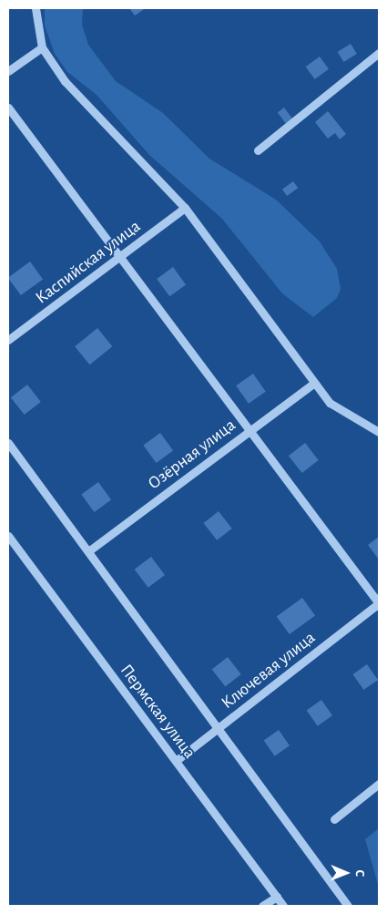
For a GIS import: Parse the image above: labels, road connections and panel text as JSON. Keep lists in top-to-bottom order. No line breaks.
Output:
{"streets":{"street":["Каспийская улица","Озёрная улица","Ключевая улица","Пермская улица"]},"crossings":[["Ключевая улица","Пермская улица"]],"north":"right"}
